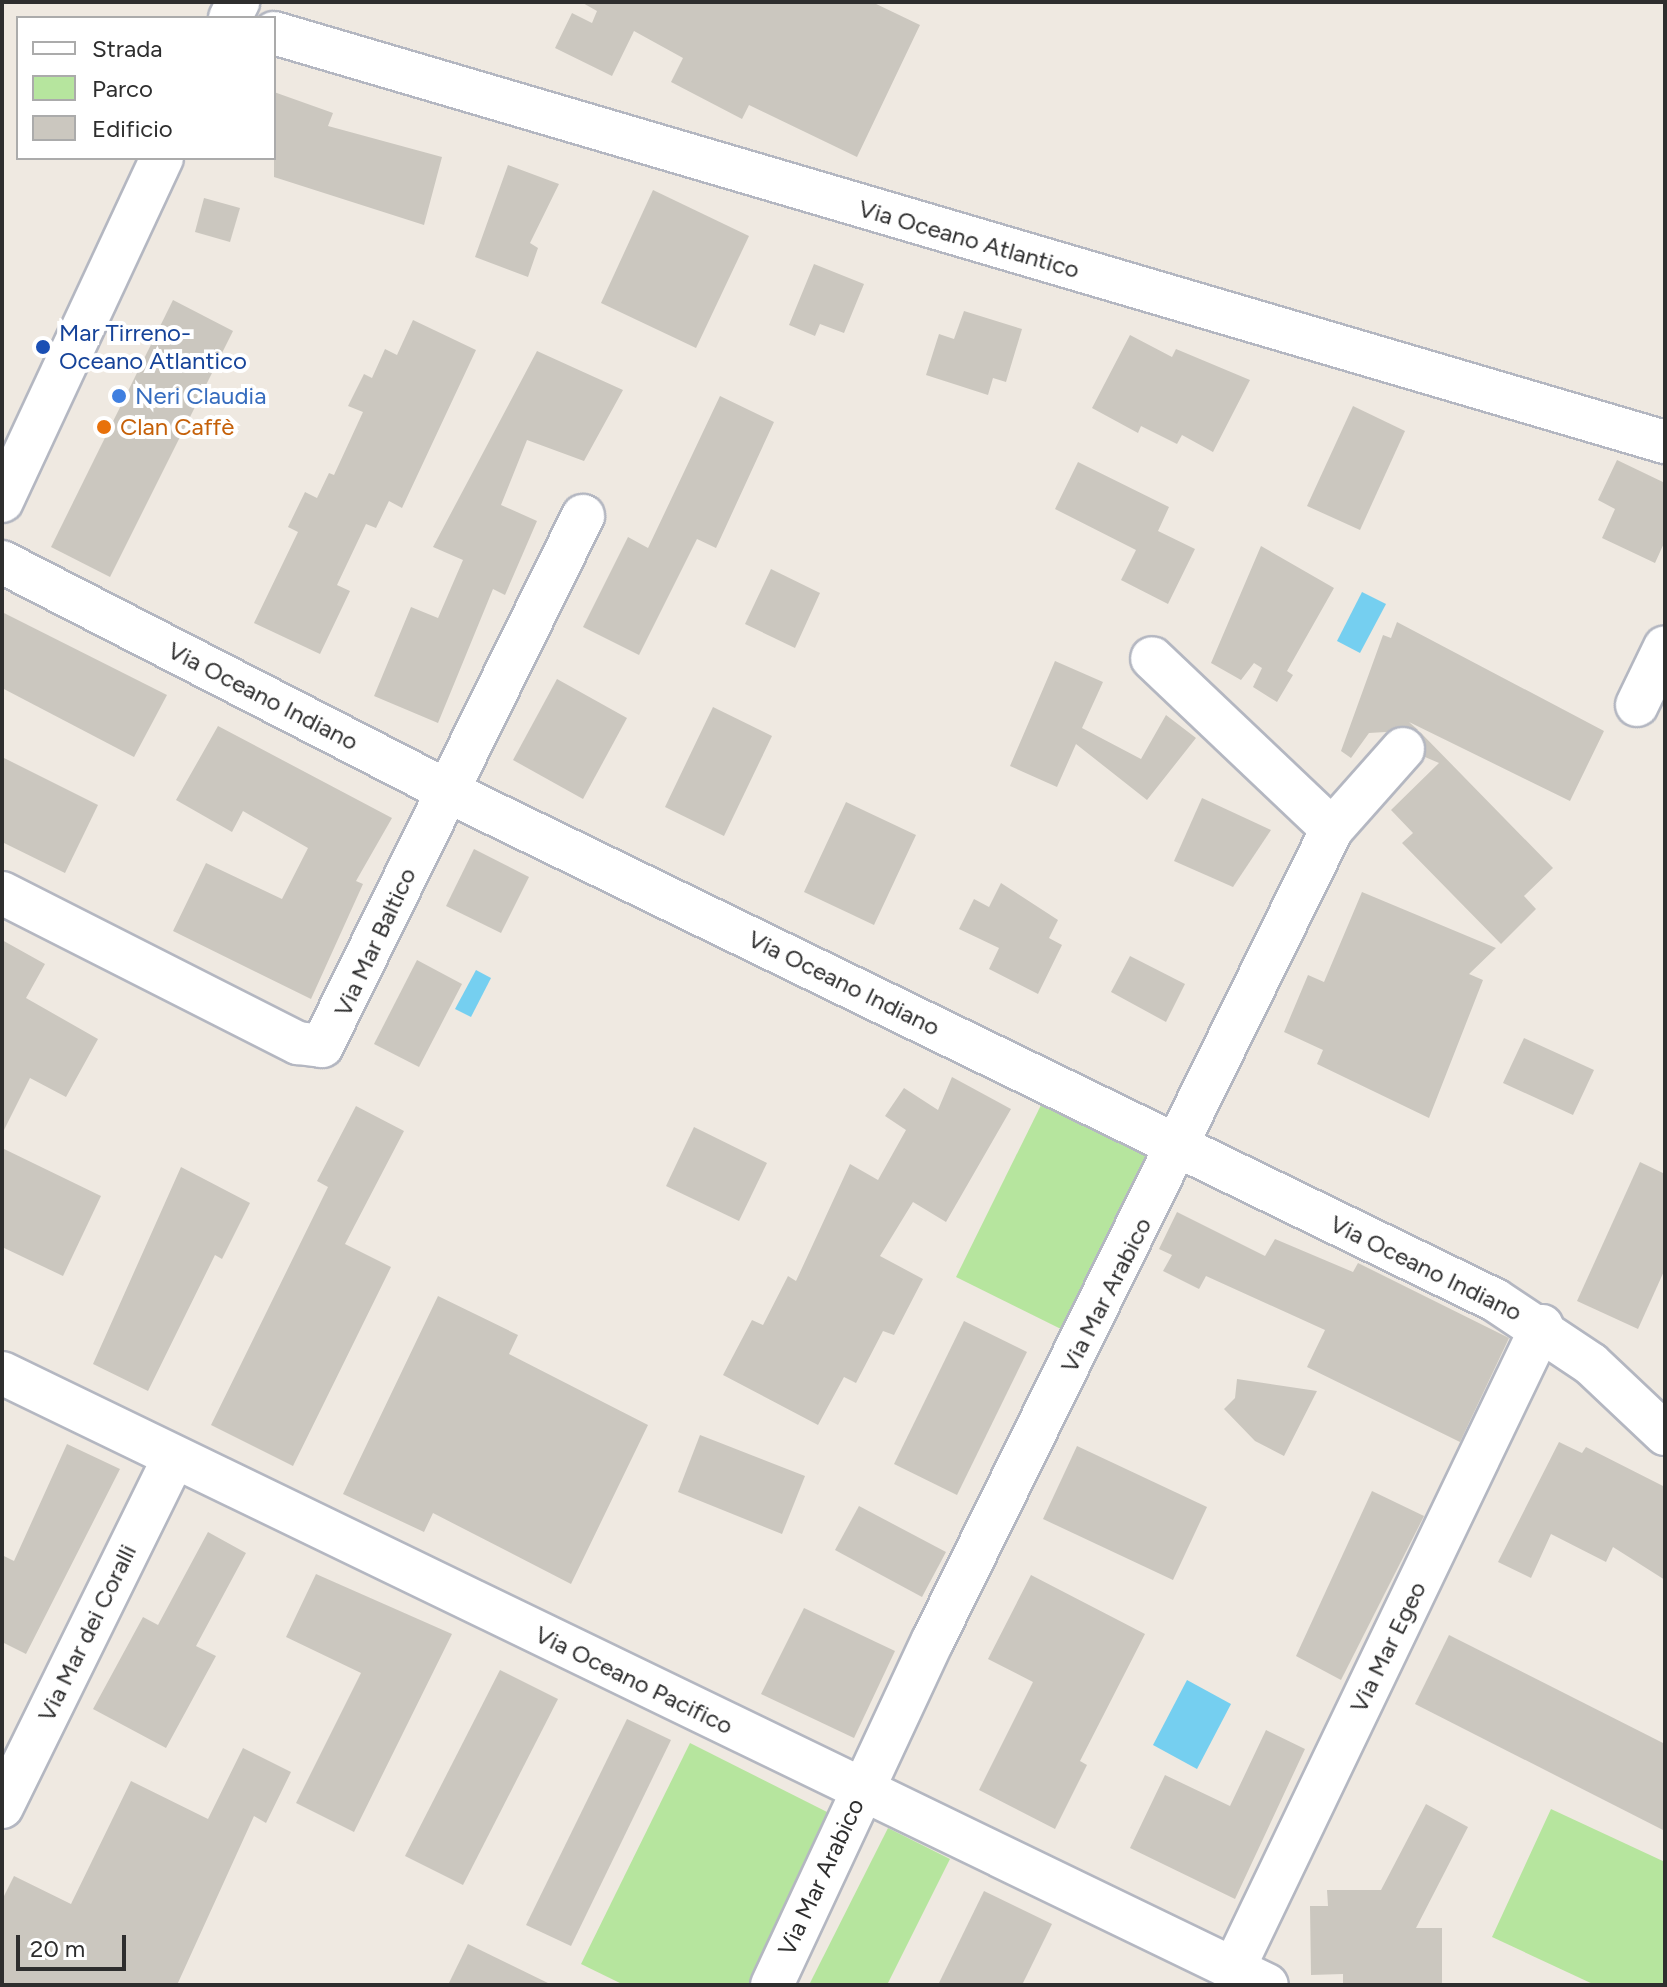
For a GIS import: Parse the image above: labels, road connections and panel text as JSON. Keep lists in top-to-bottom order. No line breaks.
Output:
{"streets":{"street":["Via Oceano Atlantico","Via Oceano Indiano","Via Mar Baltico","Via Mar Arabico","Via Mar dei Coralli","Via Mar Egeo","Via Oceano Pacifico"]},"crossings":[["Via Oceano Indiano","Via Mar Baltico"],["Via Oceano Indiano","Via Mar Arabico"],["Via Oceano Indiano","Via Mar Egeo"],["Via Mar Arabico","Via Oceano Pacifico"],["Via Mar dei Coralli","Via Oceano Pacifico"],["Via Mar Egeo","Via Oceano Pacifico"]],"places":["Mar Tirreno- Oceano Atlantico","Neri Claudia","Clan Caffè"],"legend":["Strada","Parco","Edificio"],"scale_bar":"20 m"}
